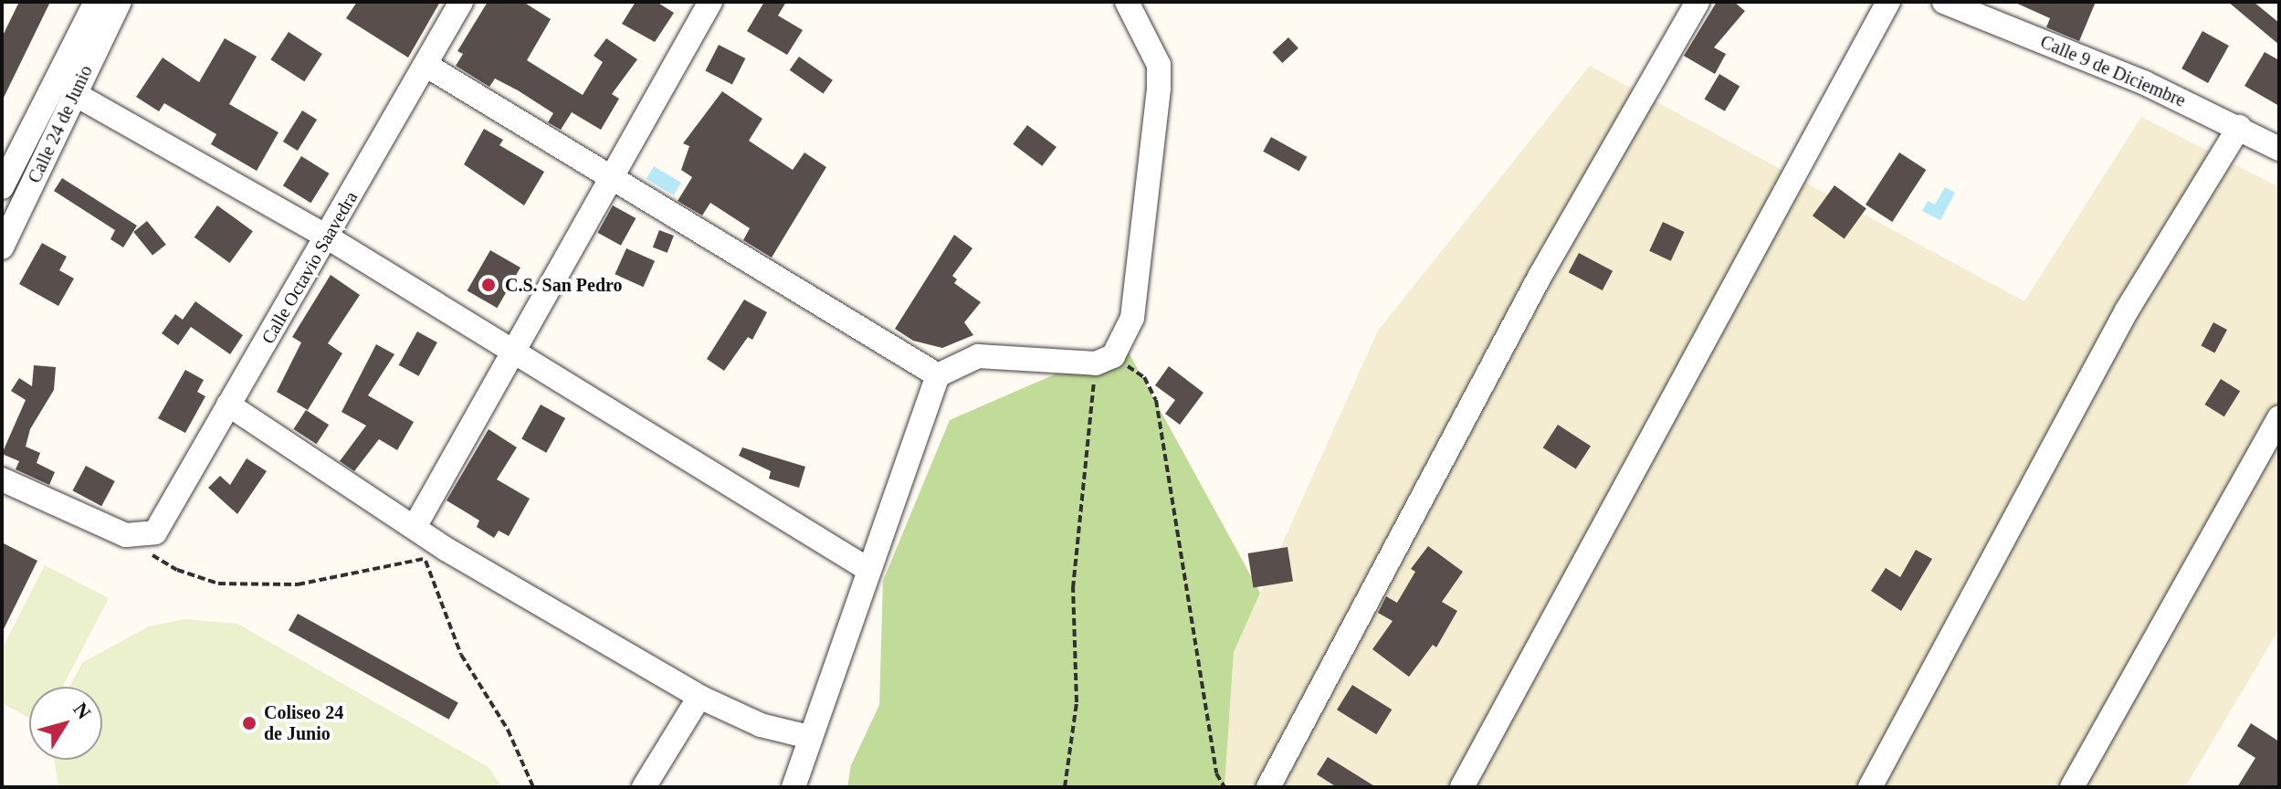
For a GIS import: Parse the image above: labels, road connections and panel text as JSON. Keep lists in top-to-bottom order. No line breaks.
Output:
{"streets":{"street":["Calle 9 de Diciembre","Calle 24 de Junio","Calle Octavio Saavedra"]},"places":["C.S. San Pedro","Coliseo 24 de Junio"],"north":"top right"}
